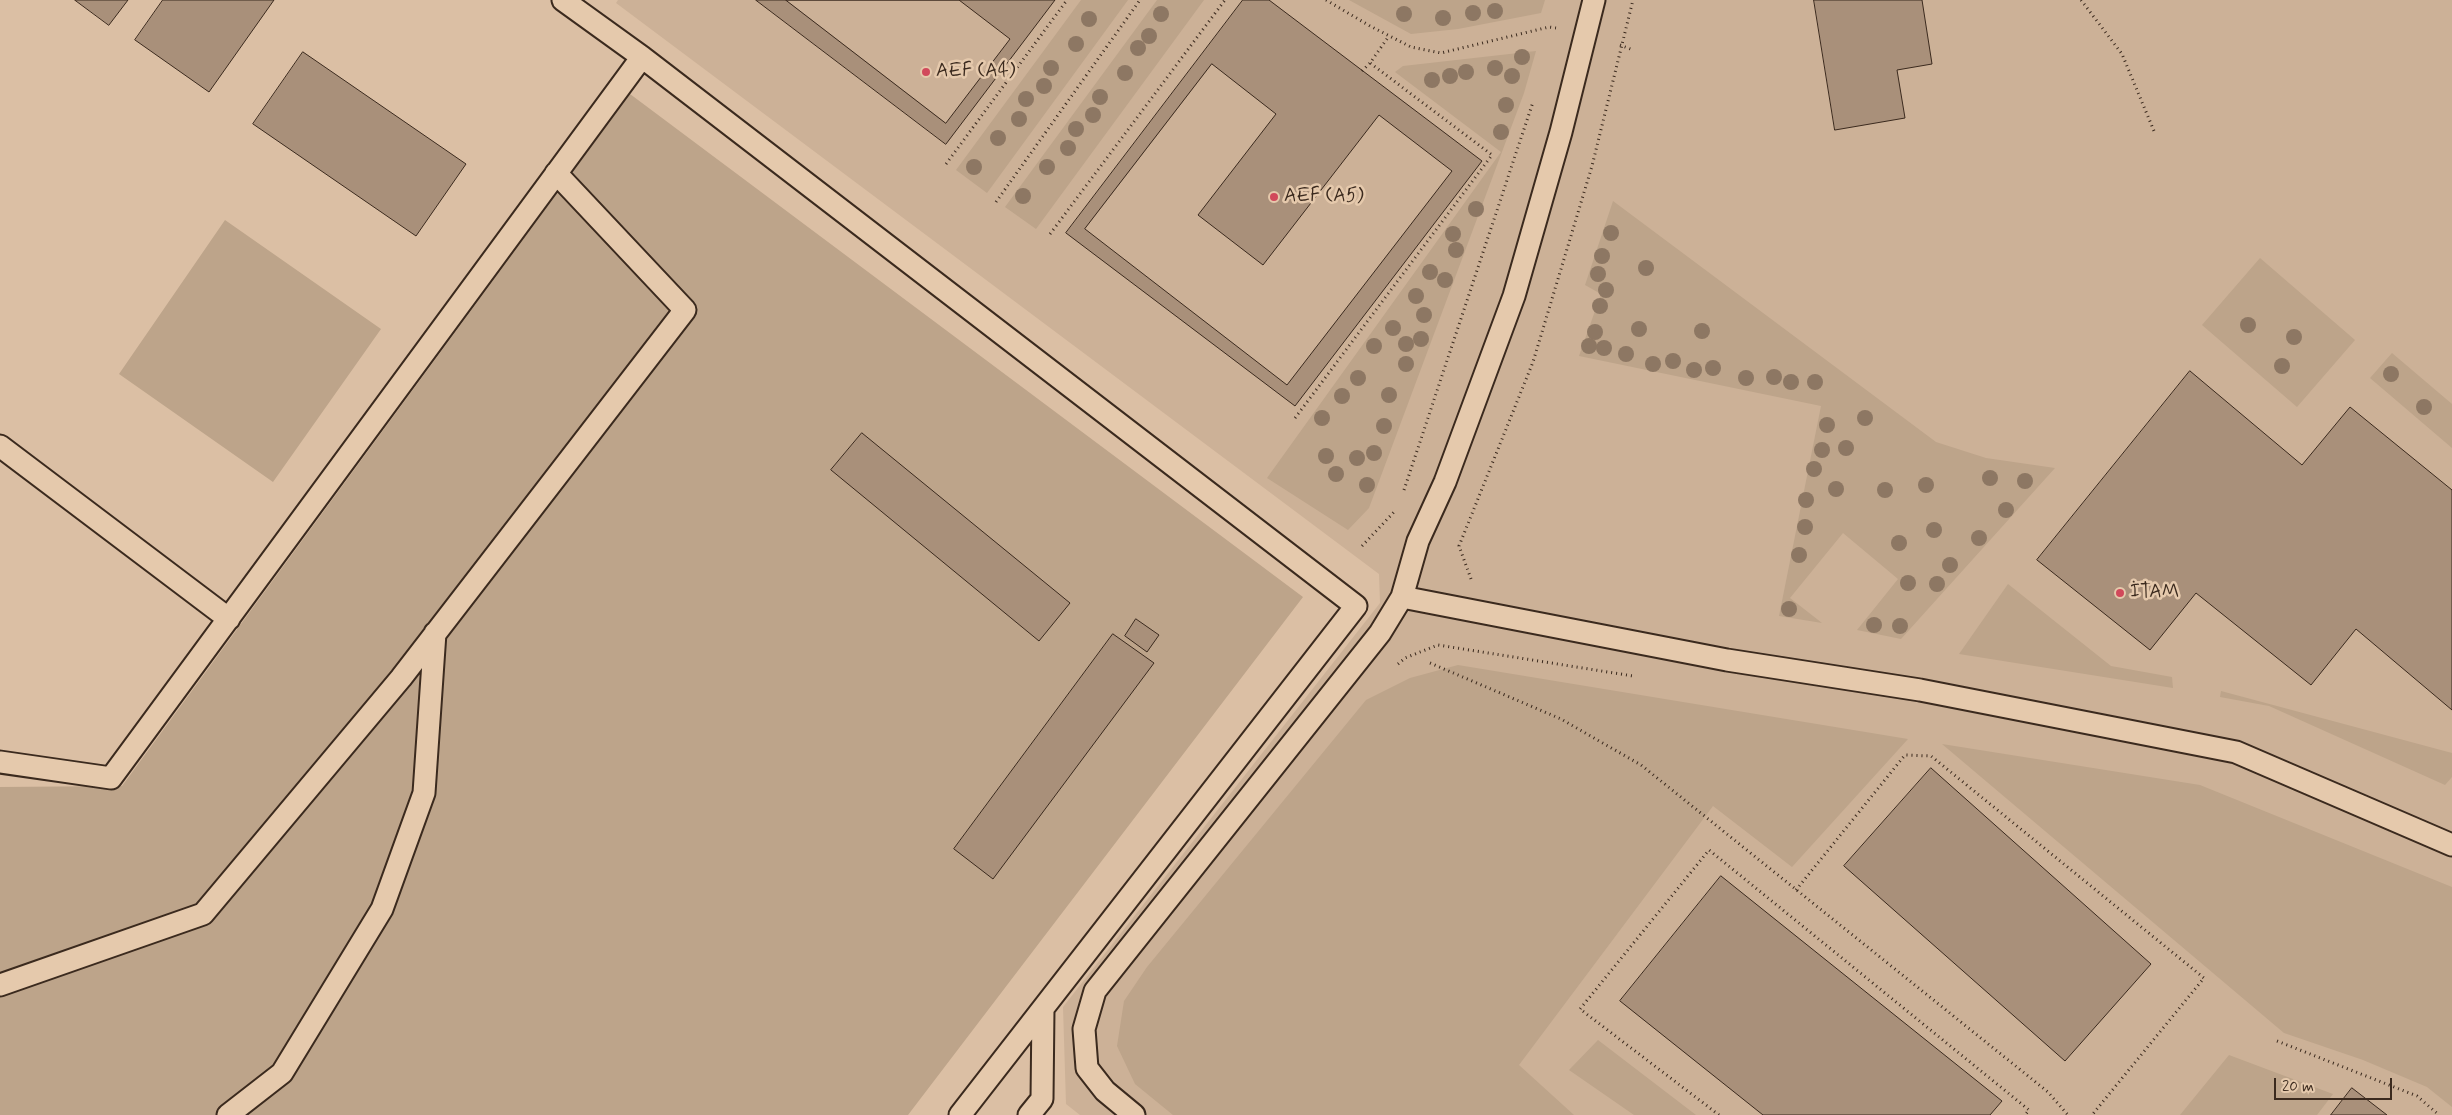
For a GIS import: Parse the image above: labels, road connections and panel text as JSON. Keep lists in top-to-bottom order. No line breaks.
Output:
{"places":["AEF (A4)","AEF (A5)","İTAM"],"scale_bar":"20 m"}
